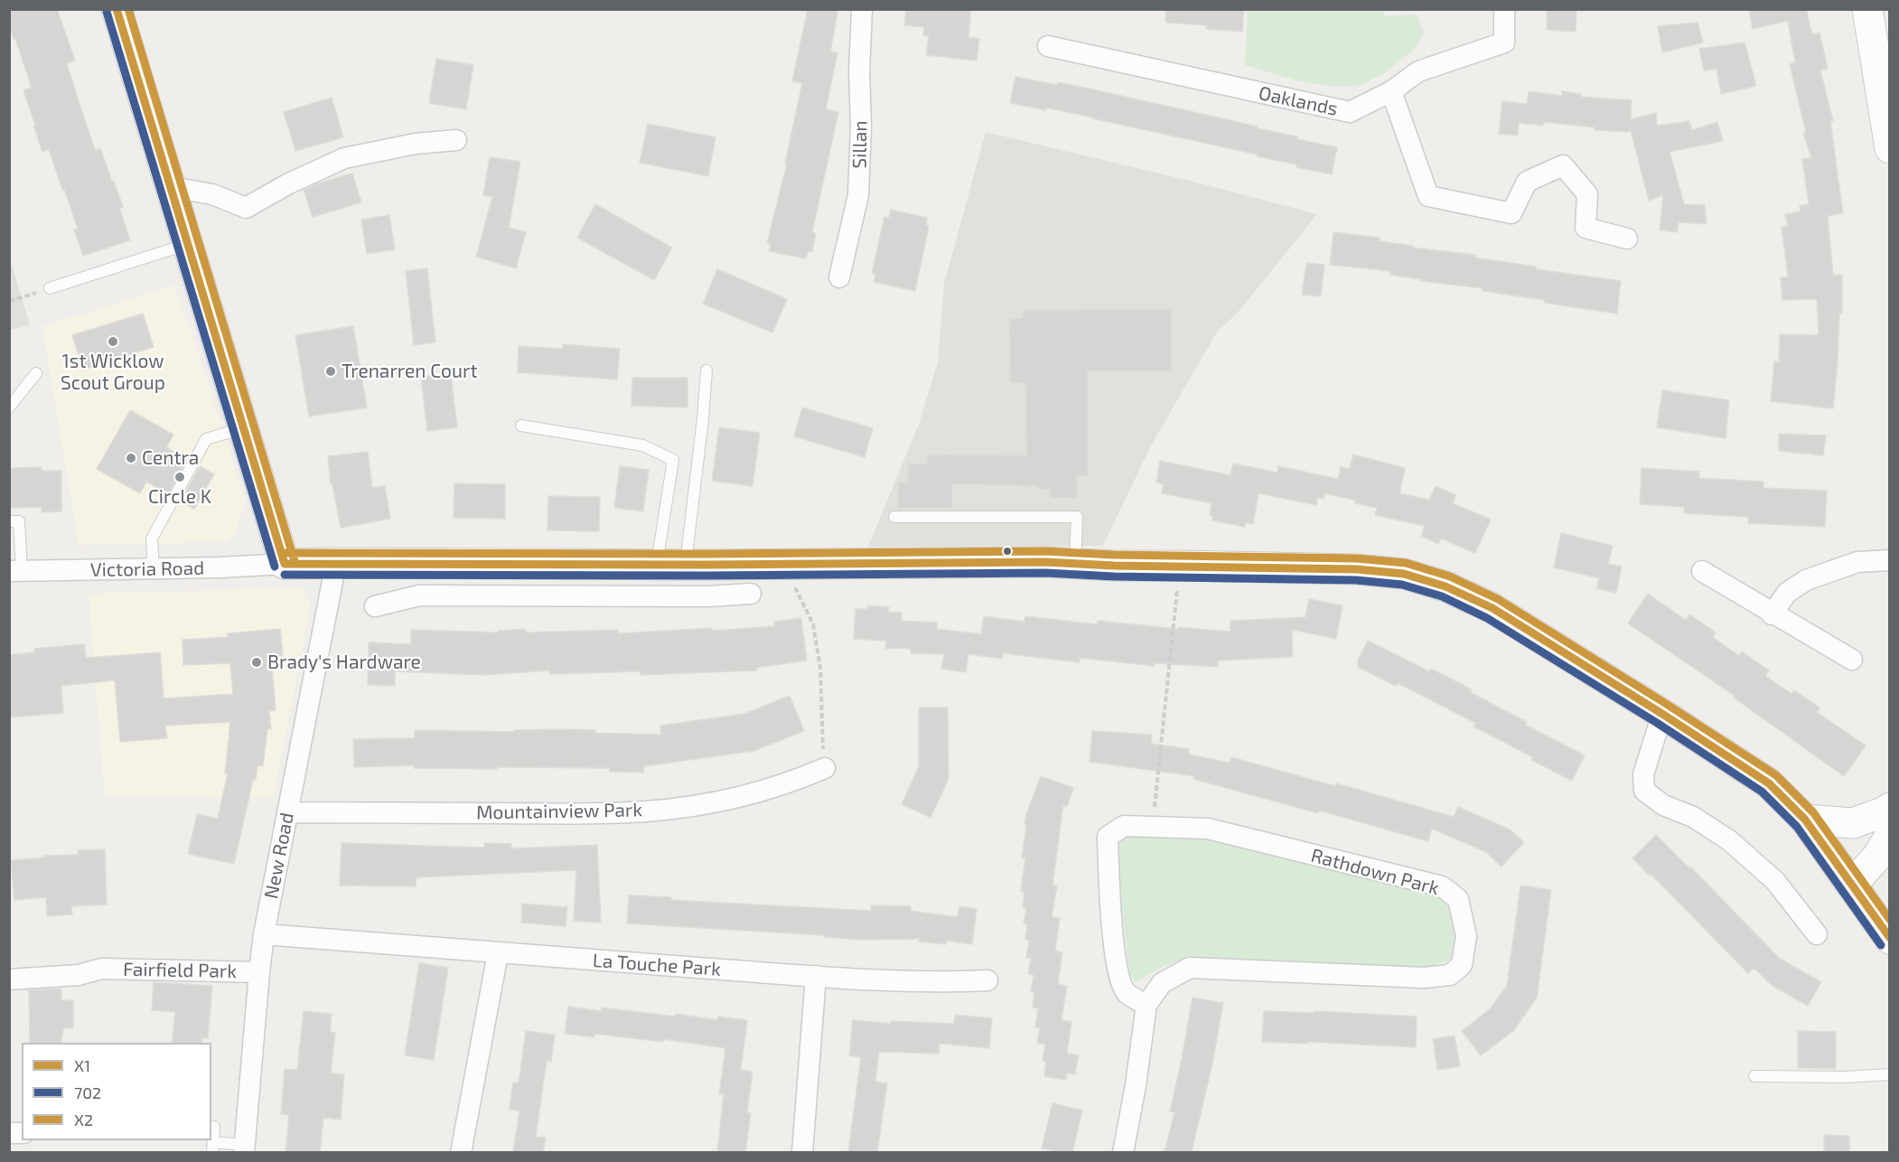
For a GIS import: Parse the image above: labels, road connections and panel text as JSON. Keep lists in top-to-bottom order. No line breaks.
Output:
{"streets":{"street":["Oaklands","Sillan","Victoria Road","Mountainview Park","New Road","Rathdown Park","La Touche Park","Fairfield Park"]},"crossings":[["Mountainview Park","New Road"],["New Road","La Touche Park"],["New Road","Fairfield Park"]],"places":["1st Wicklow Scout Group","Trenarren Court","Centra","Circle K","Brady's Hardware"],"lines":["transit line X1","transit line X2","transit line 702"],"legend":["X1","702","X2"]}
